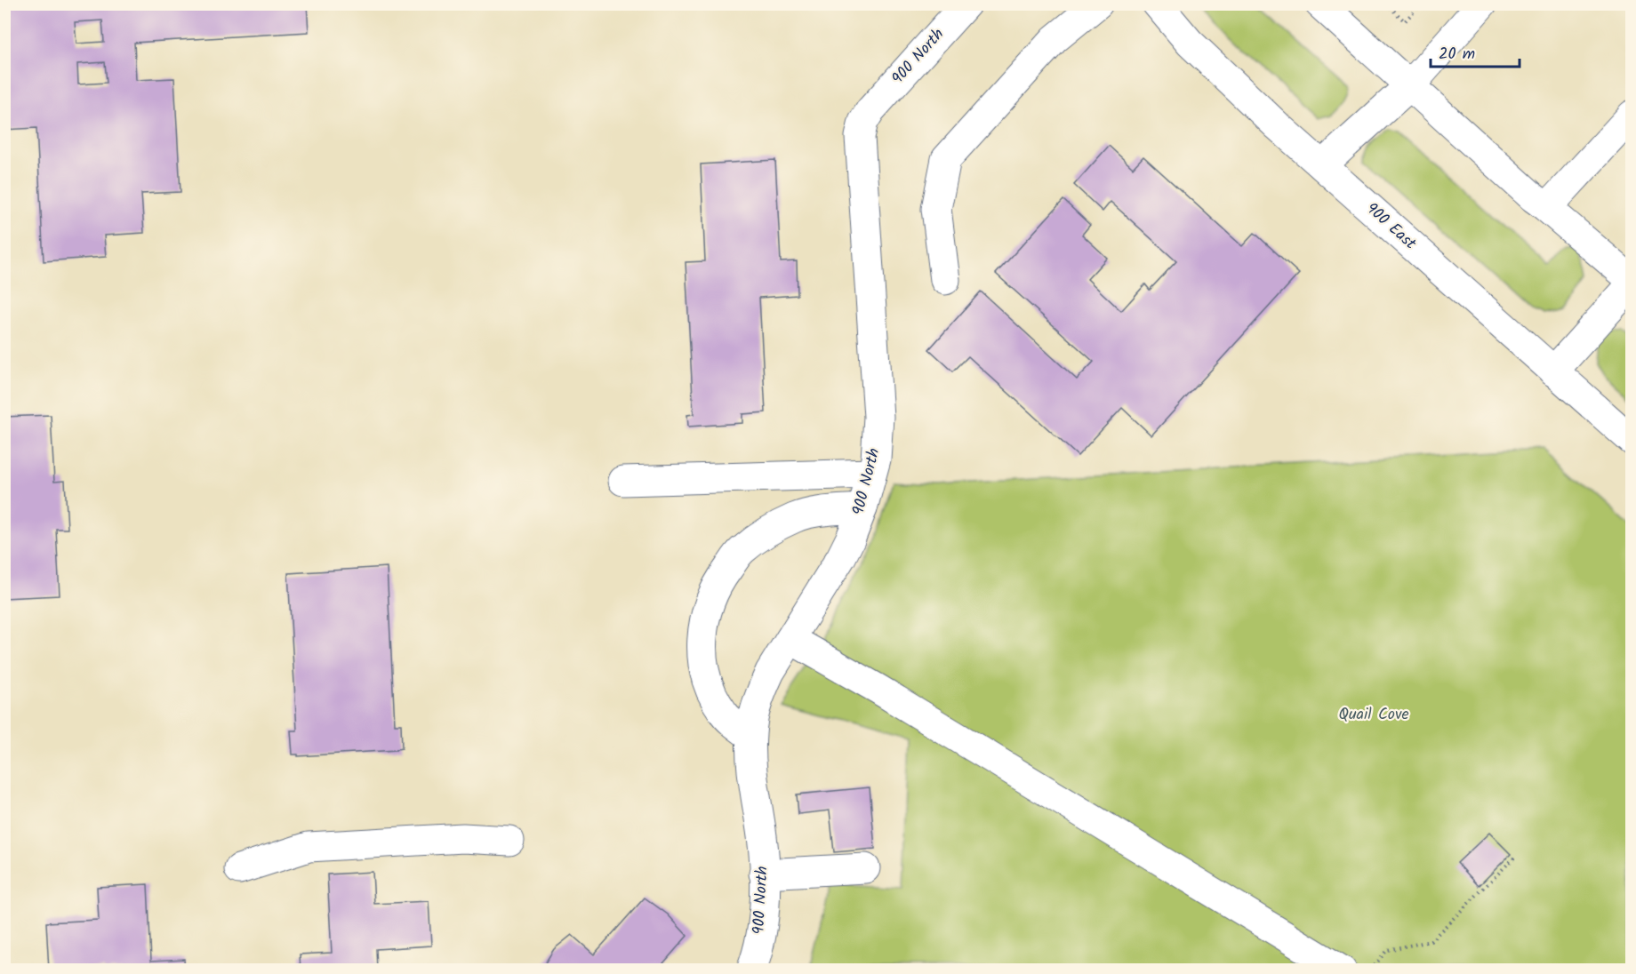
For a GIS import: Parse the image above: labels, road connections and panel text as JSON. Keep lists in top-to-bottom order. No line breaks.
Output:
{"streets":{"street":["900 North","900 East"]},"parks":["Quail Cove"],"scale_bar":"20 m"}
